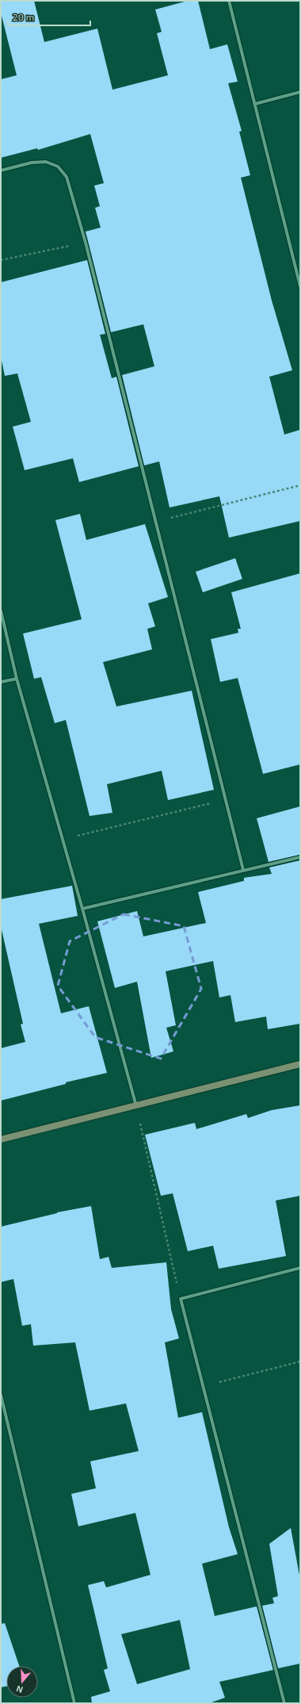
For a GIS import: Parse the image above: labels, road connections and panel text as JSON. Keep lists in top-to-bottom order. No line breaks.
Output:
{"scale_bar":"20 m","north":"bottom"}
